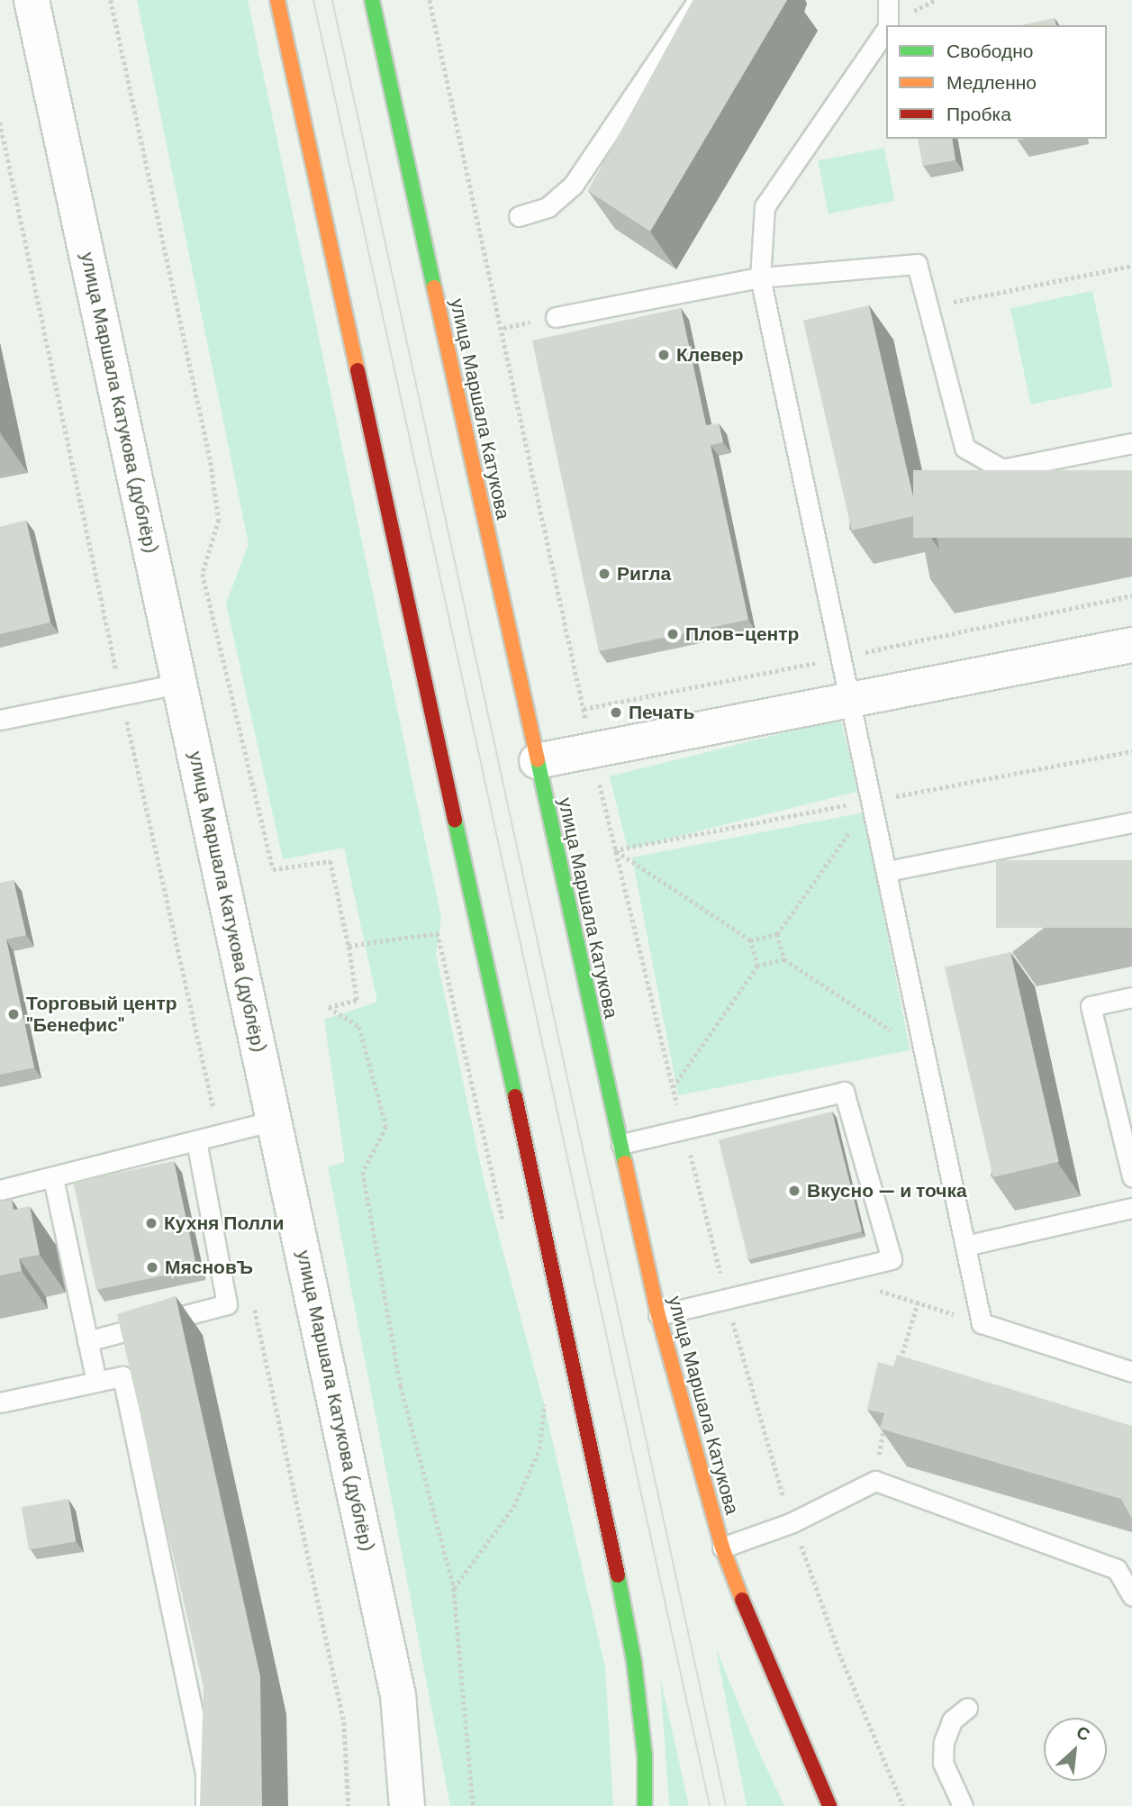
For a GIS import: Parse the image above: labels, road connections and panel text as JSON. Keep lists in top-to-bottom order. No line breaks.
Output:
{"streets":{"main road":["улица Маршала Катукова"],"street":["улица Маршала Катукова (дублёр)"]},"places":["Клевер","Ригла","Плов-центр","Печать","Торговый центр \"Бенефис\"","Вкусно — и точка","Кухня Полли","МясновЪ"],"legend":["Свободно","Медленно","Пробка"],"north":"top right"}
